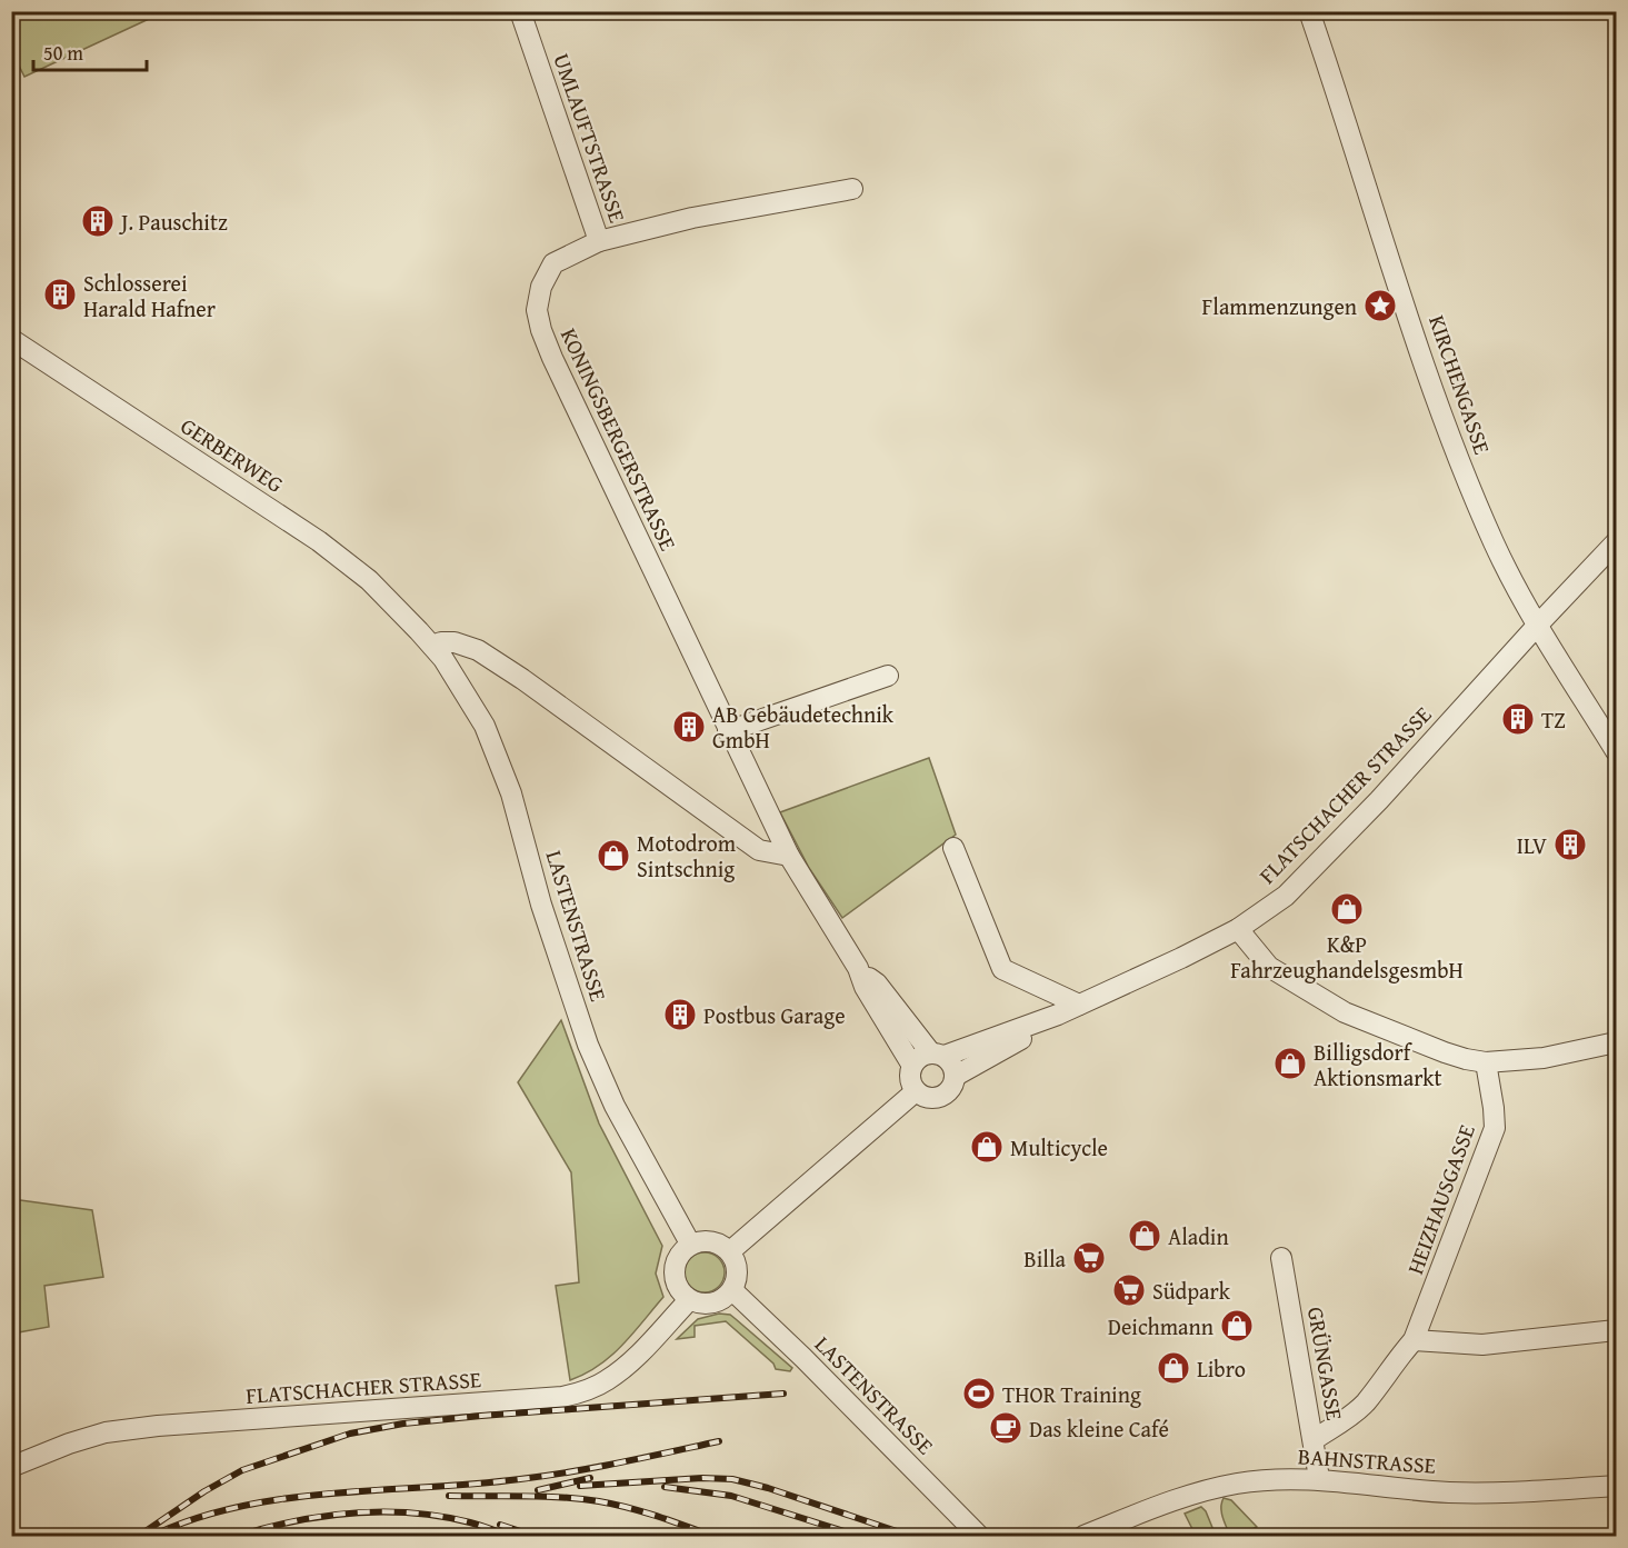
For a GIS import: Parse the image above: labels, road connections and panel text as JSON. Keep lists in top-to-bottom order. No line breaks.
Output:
{"streets":{"street":["UMLAUFTSTRASSE","KIRCHENGASSE","KONINGSBERGERSTRASSE","GERBERWEG","FLATSCHACHER STRASSE","LASTENSTRASSE","HEIZHAUSGASSE","GRÜNGASSE","BAHNSTRASSE"]},"crossings":[["UMLAUFTSTRASSE","KONINGSBERGERSTRASSE"],["KIRCHENGASSE","FLATSCHACHER STRASSE"],["KONINGSBERGERSTRASSE","FLATSCHACHER STRASSE"],["GERBERWEG","LASTENSTRASSE"],["FLATSCHACHER STRASSE","LASTENSTRASSE"],["HEIZHAUSGASSE","GRÜNGASSE"],["GRÜNGASSE","BAHNSTRASSE"]],"places":{"building":["J. Pauschitz","Schlosserei Harald Hafner","TZ","AB Gebäudetechnik GmbH","ILV","Postbus Garage"],"place":["Flammenzungen"],"shop":["Motodrom Sintschnig","K&P FahrzeughandelsgesmbH","Billigsdorf Aktionsmarkt","Multicycle","Aladin","Deichmann","Libro"],"supermarket":["Billa","Südpark"],"sports":["THOR Training"],"cafe":["Das kleine Café"]},"scale_bar":"50 m"}
